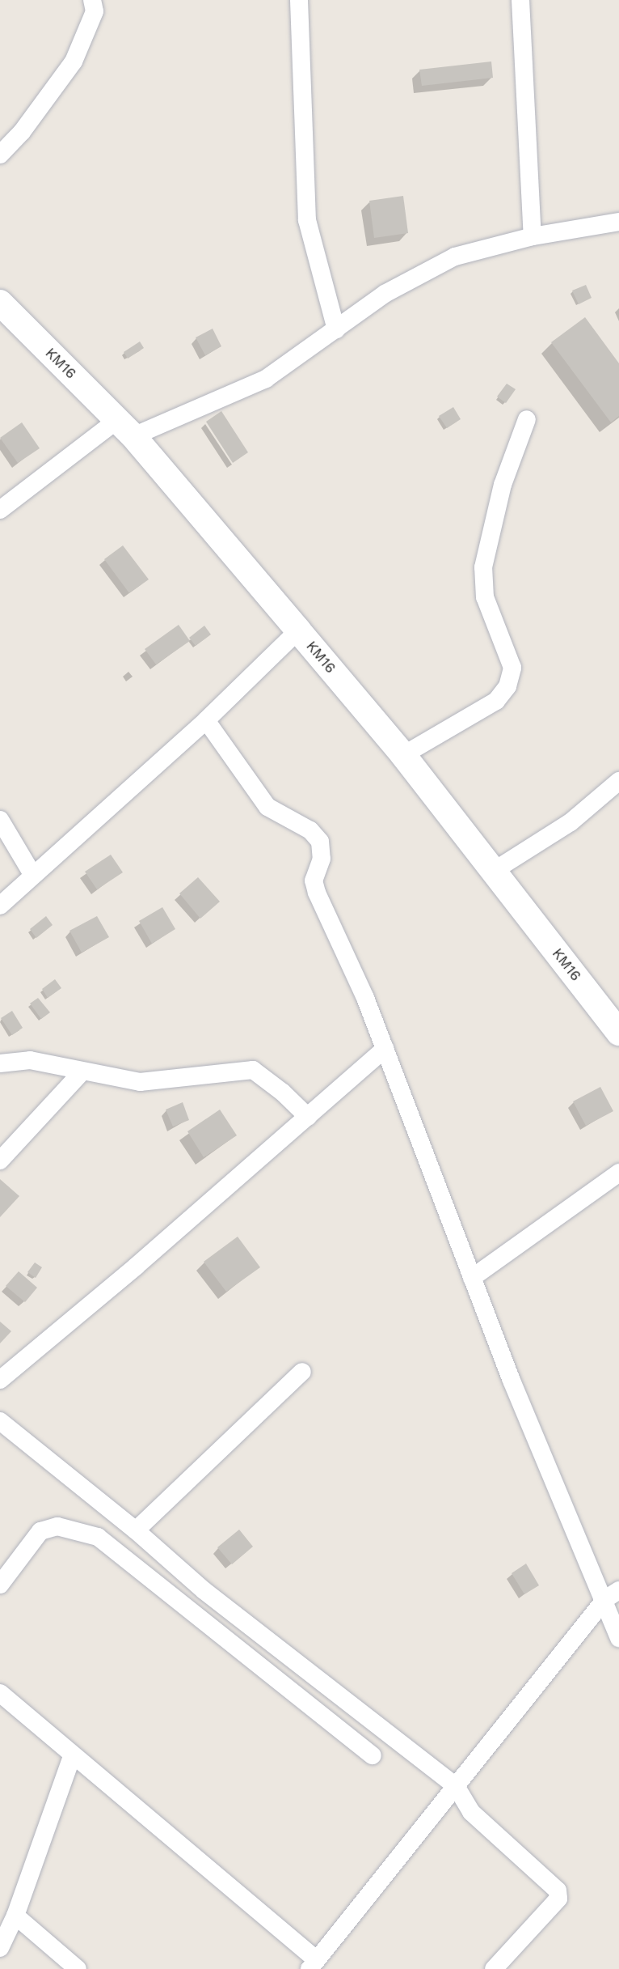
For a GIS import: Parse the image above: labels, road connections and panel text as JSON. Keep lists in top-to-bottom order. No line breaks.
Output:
{"streets":{"street":["KM16"]}}
